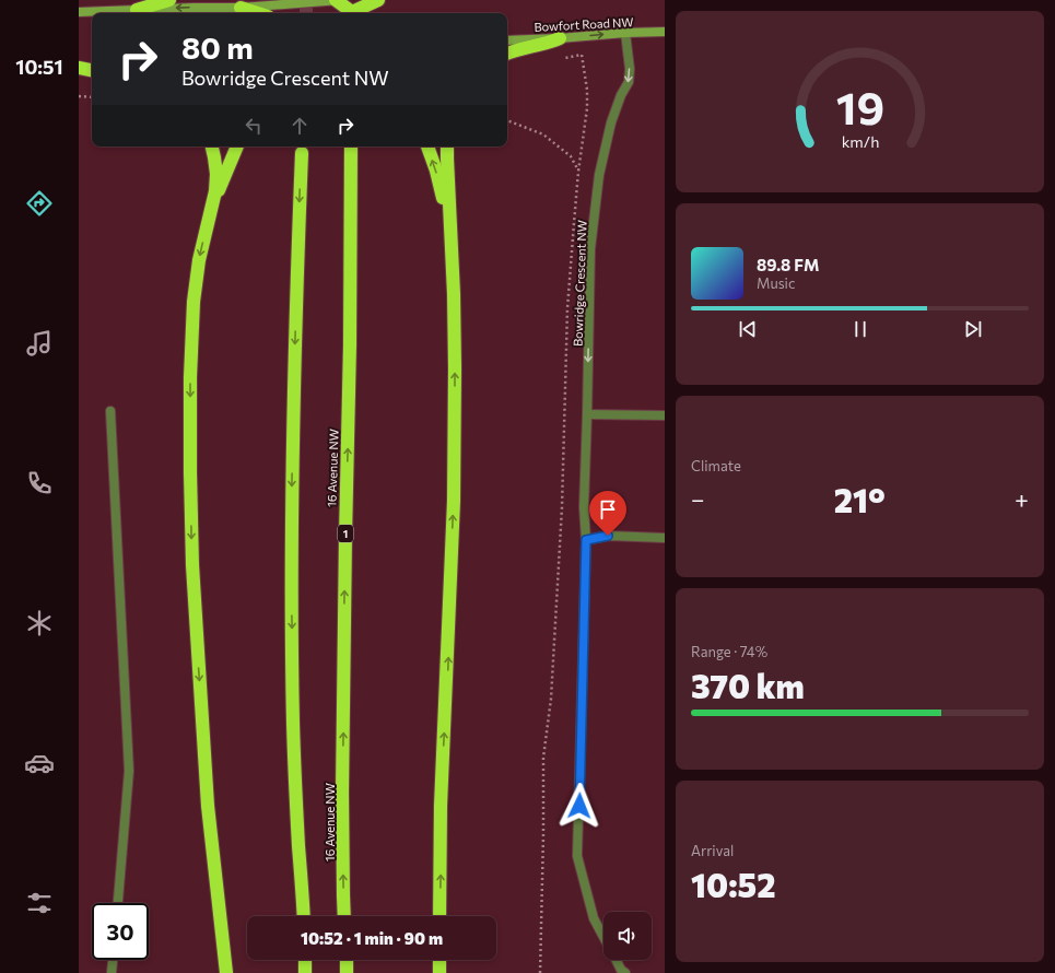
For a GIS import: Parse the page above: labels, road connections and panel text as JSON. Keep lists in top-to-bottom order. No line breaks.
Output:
{"streets":{"highway":["16 Avenue NW","1"],"street":["Bowfort Road NW","Bowridge Crescent NW"]},"crossings":[["Bowfort Road NW","Bowridge Crescent NW"]],"one_way":["Bowfort Road NW","Bowridge Crescent NW"],"page":{"tabs":"10:51","turn":["80 m","Bowridge Crescent NW"],"song":["89.8 FM","Music"],"tile":["Climate",["Range · 74%","370 km"],["Arrival","10:52"]],"heat":["−","21°","+"],"limit":"30","trip":"10:52 · 1 min · 90 m","gauge":["19","km/h"]}}
